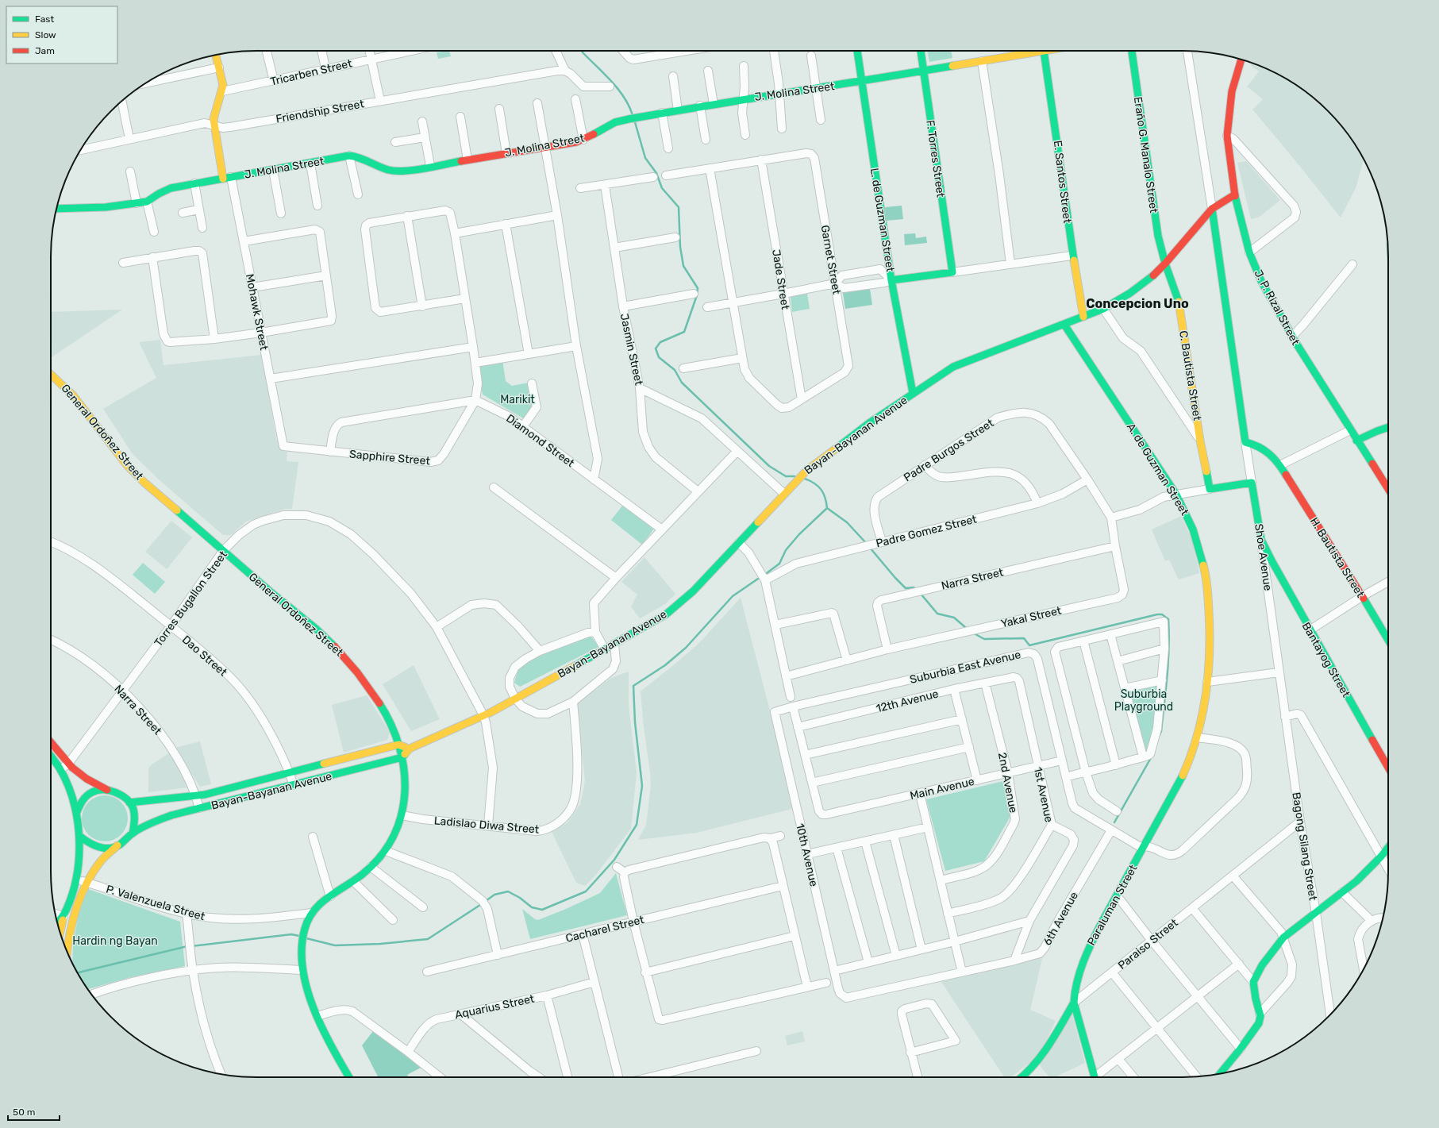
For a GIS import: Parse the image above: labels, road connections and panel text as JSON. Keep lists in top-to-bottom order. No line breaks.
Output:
{"streets":{"street":["Tricarben Street","J. Molina Street","Friendship Street","Eraño G. Manalo Street","F. Torres Street","E. Santos Street","L. de Guzman Street","Garnet Street","Jade Street","J. P. Rizal Street","Mohawk Street","Jasmin Street","C. Bautista Street","General Ordoñez Street","Bayan-Bayanan Avenue","Diamond Street","Padre Burgos Street","Sapphire Street","A. de Guzman Street","Padre Gomez Street","Shoe Avenue","H. Bautista Street","Narra Street","Torres Bugallon Street","Yakal Street","Dao Street","Bantayog Street","Suburbia East Avenue","12th Avenue","2nd Avenue","Main Avenue","1st Avenue","Ladislao Diwa Street","Bagong Silang Street","10th Avenue","P. Valenzuela Street","Paraluman Street","6th Avenue","Cacharel Street","Paraiso Street","Aquarius Street"]},"crossings":[["J. Molina Street","F. Torres Street"],["J. Molina Street","L. de Guzman Street"],["J. Molina Street","Mohawk Street"],["Eraño G. Manalo Street","C. Bautista Street"],["Eraño G. Manalo Street","Bayan-Bayanan Avenue"],["E. Santos Street","Bayan-Bayanan Avenue"],["L. de Guzman Street","Bayan-Bayanan Avenue"],["Garnet Street","Jade Street"],["J. P. Rizal Street","Bayan-Bayanan Avenue"],["Mohawk Street","Sapphire Street"],["C. Bautista Street","Bayan-Bayanan Avenue"],["General Ordoñez Street","Bayan-Bayanan Avenue"],["General Ordoñez Street","Torres Bugallon Street"],["General Ordoñez Street","Ladislao Diwa Street"],["General Ordoñez Street","P. Valenzuela Street"],["Bayan-Bayanan Avenue","A. de Guzman Street"],["Bayan-Bayanan Avenue","Narra Street"],["Bayan-Bayanan Avenue","Torres Bugallon Street"],["Bayan-Bayanan Avenue","Dao Street"],["Diamond Street","Sapphire Street"],["Padre Burgos Street","Padre Gomez Street"],["Padre Burgos Street","Yakal Street"],["A. de Guzman Street","Paraluman Street"],["Shoe Avenue","H. Bautista Street"],["Shoe Avenue","Bantayog Street"],["Shoe Avenue","Bagong Silang Street"],["Narra Street","Torres Bugallon Street"],["Narra Street","Yakal Street"],["Torres Bugallon Street","Dao Street"],["Torres Bugallon Street","Ladislao Diwa Street"],["Suburbia East Avenue","Main Avenue"],["Suburbia East Avenue","10th Avenue"],["Suburbia East Avenue","Paraluman Street"],["Suburbia East Avenue","6th Avenue"],["12th Avenue","2nd Avenue"],["12th Avenue","1st Avenue"],["2nd Avenue","Main Avenue"],["Main Avenue","1st Avenue"],["Bagong Silang Street","Paraiso Street"],["10th Avenue","6th Avenue"],["Paraluman Street","Paraiso Street"]],"districts":["Concepcion Uno"],"parks":["Marikit","Suburbia Playground","Hardin ng Bayan"],"legend":["Fast","Slow","Jam"],"scale_bar":"50 m"}
